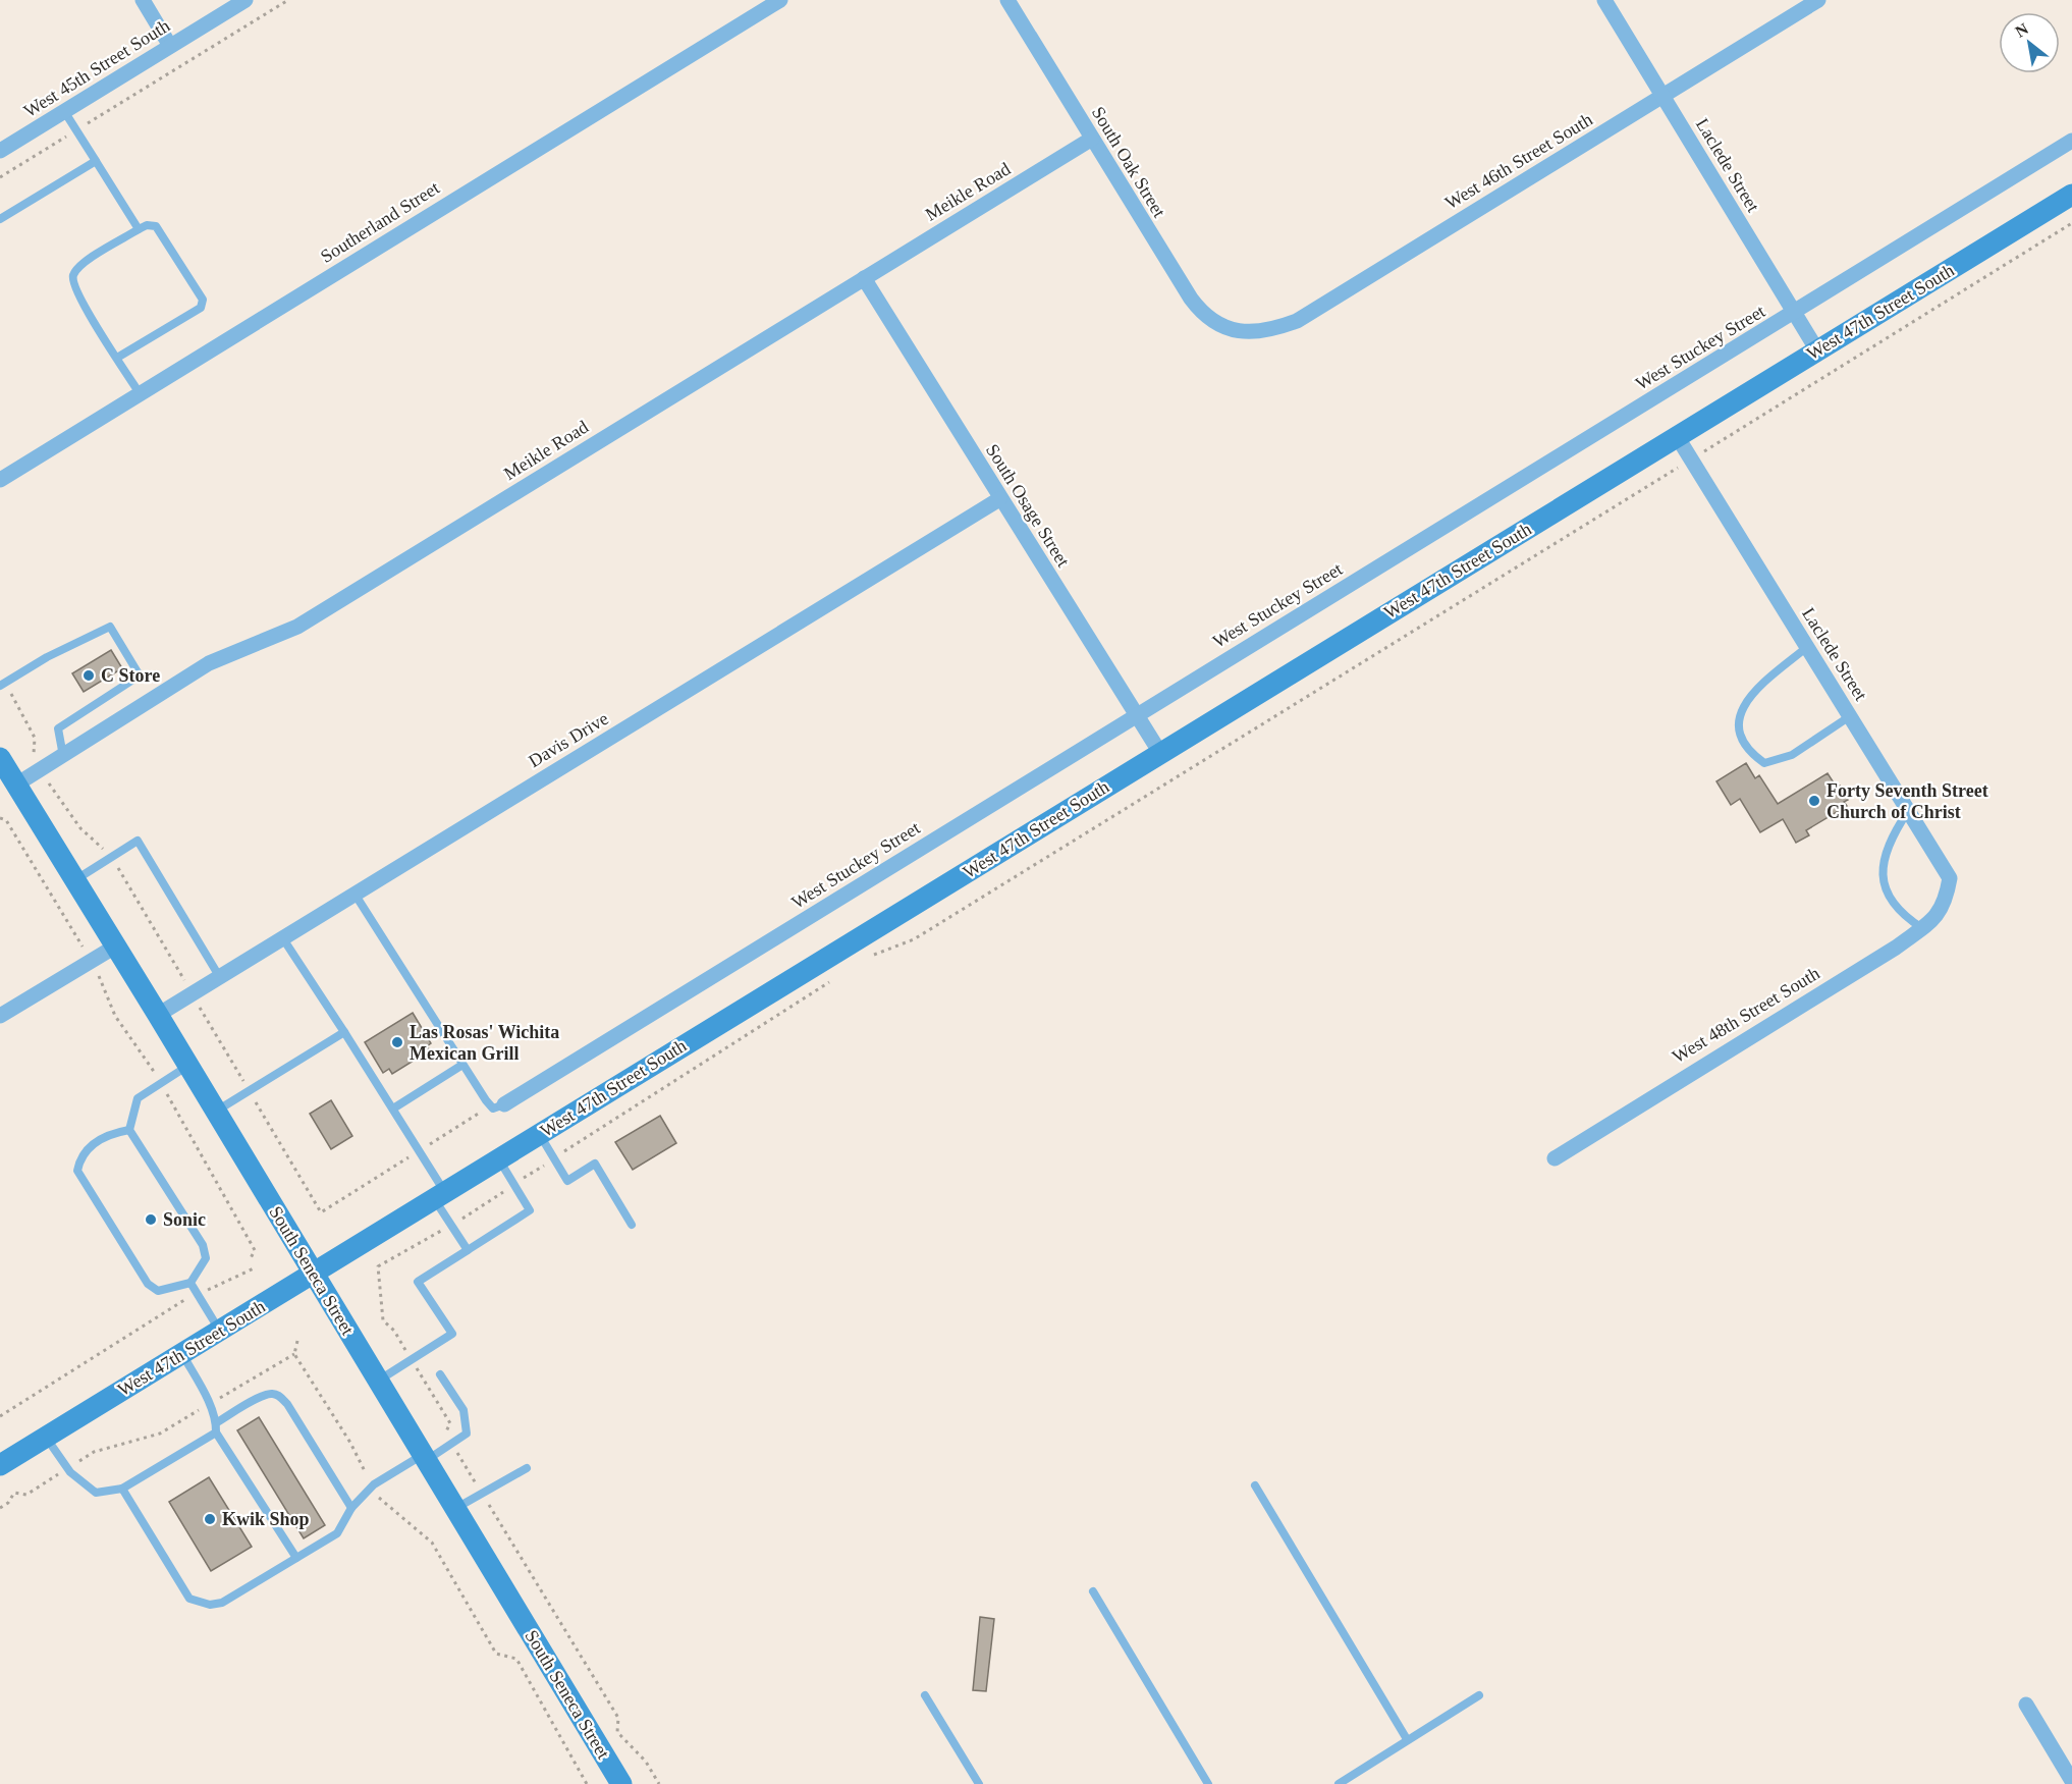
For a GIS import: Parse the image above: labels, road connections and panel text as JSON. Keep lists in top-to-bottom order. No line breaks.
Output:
{"streets":{"street":["West 45th Street South","West 46th Street South","South Oak Street","Laclede Street","Meikle Road","Southerland Street","West 47th Street South","West Stuckey Street","South Osage Street","Davis Drive","West 48th Street South","South Seneca Street"]},"crossings":[["West 46th Street South","South Oak Street"],["West 46th Street South","Laclede Street"],["South Oak Street","Meikle Road"],["Laclede Street","West 47th Street South"],["Laclede Street","West Stuckey Street"],["Laclede Street","West 48th Street South"],["Meikle Road","South Osage Street"],["Meikle Road","South Seneca Street"],["West 47th Street South","South Osage Street"],["West 47th Street South","South Seneca Street"],["West Stuckey Street","South Osage Street"],["South Osage Street","Davis Drive"],["Davis Drive","South Seneca Street"]],"places":["C Store","Forty Seventh Street Church of Christ","Las Rosas' Wichita Mexican Grill","Sonic","Kwik Shop"],"north":"top left"}
